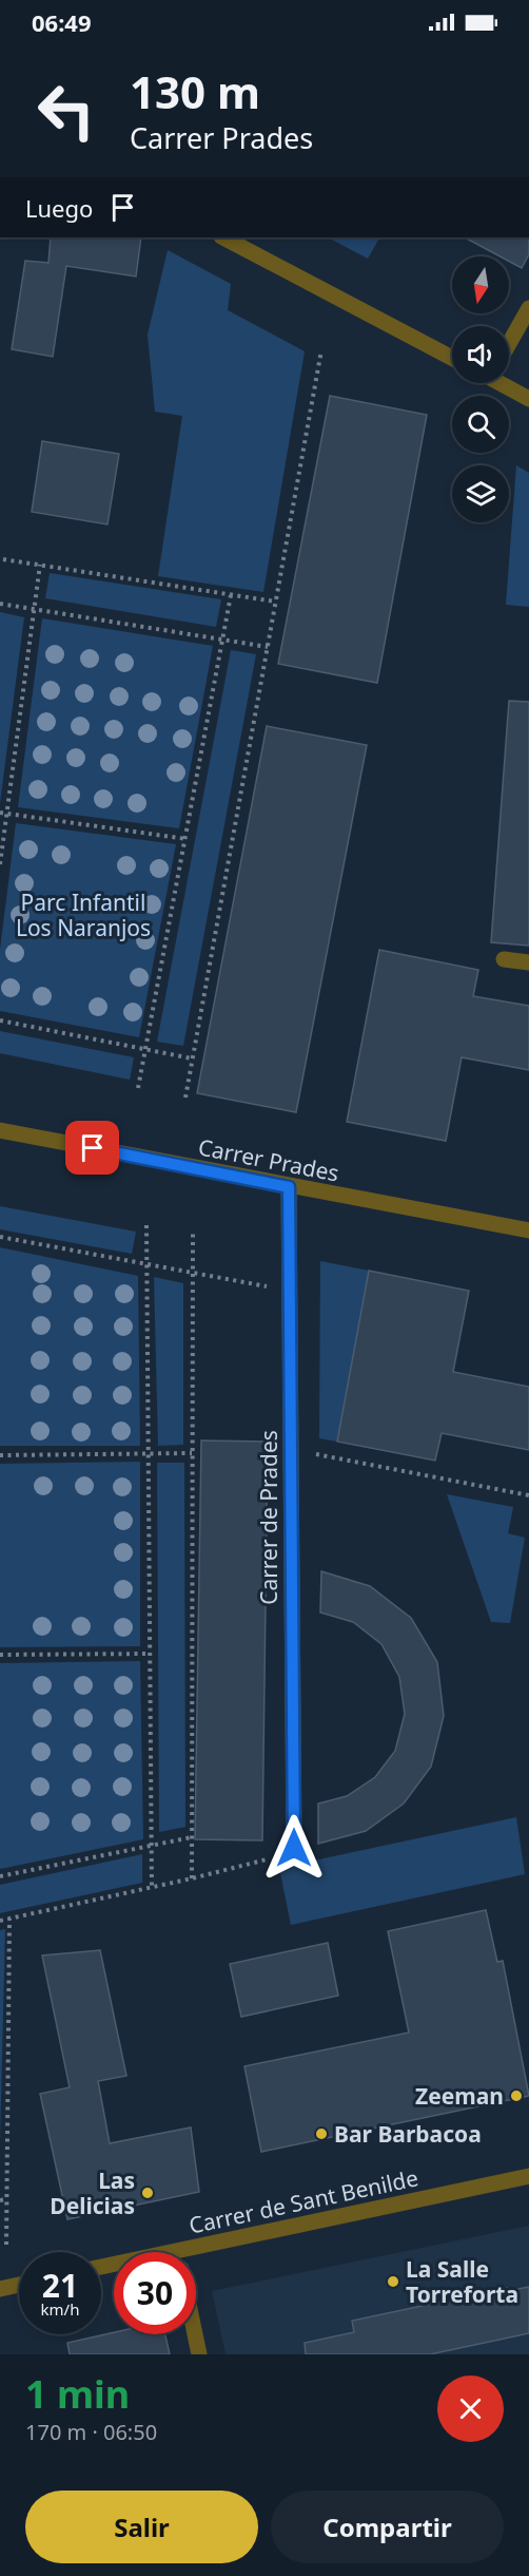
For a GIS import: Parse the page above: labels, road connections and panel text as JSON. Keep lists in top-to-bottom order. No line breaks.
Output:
{"streets":{"street":["Carrer Prades","Carrer de Prades","Carrer de Sant Benilde"]},"crossings":[["Carrer Prades","Carrer de Prades"]],"parks":["Parc Infantil Los Naranjos"],"places":["Zeeman","Bar Barbacoa","Las Delicias","La Salle Torreforta"],"north":"bottom","page":{"status":"06:49","turn":["130 m","Carrer Prades"],"then":"Luego","speed":"21 km/h","limit":"30","heading":["1 min","170 m · 06:50"],"buttons":["Salir","Compartir"]}}
